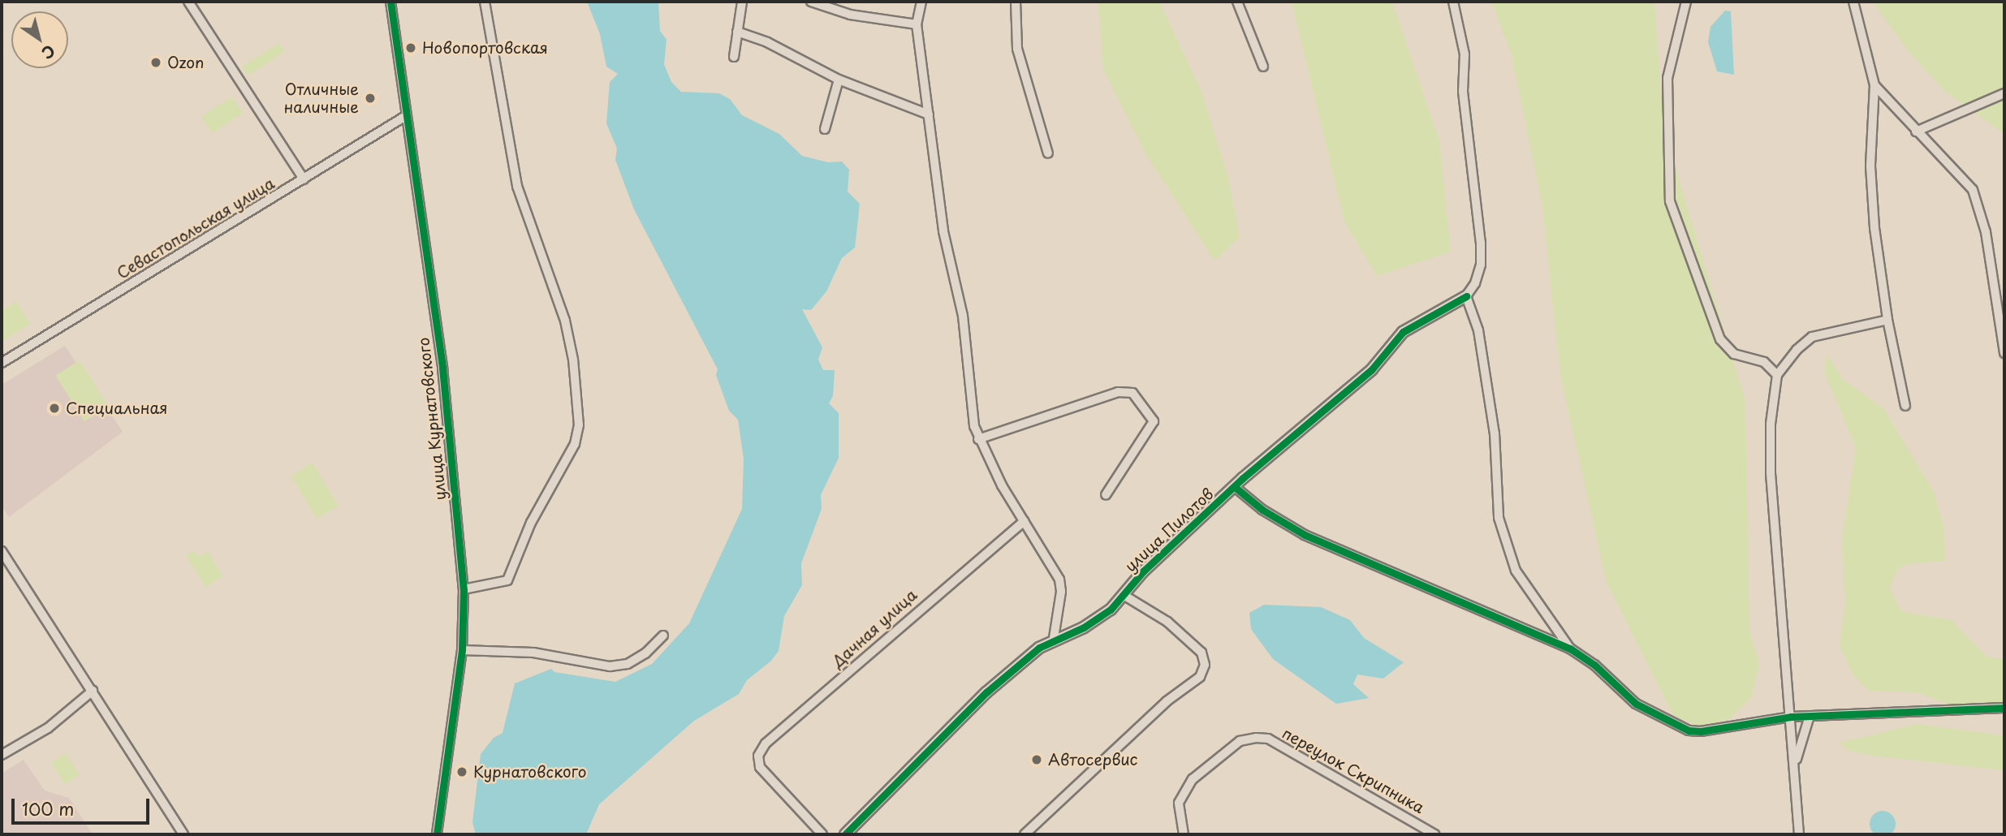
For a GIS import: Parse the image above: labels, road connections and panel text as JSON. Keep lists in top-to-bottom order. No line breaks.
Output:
{"streets":{"street":["Севастопольская улица","улица Курнатовского","улица Пилотов","Дачная улица","переулок Скрипника"]},"crossings":[["Севастопольская улица","улица Курнатовского"]],"places":["Новопортовская","Ozon","Отличные наличные","Специальная","Автосервис","Курнатовского"],"scale_bar":"100 m","north":"bottom right"}
